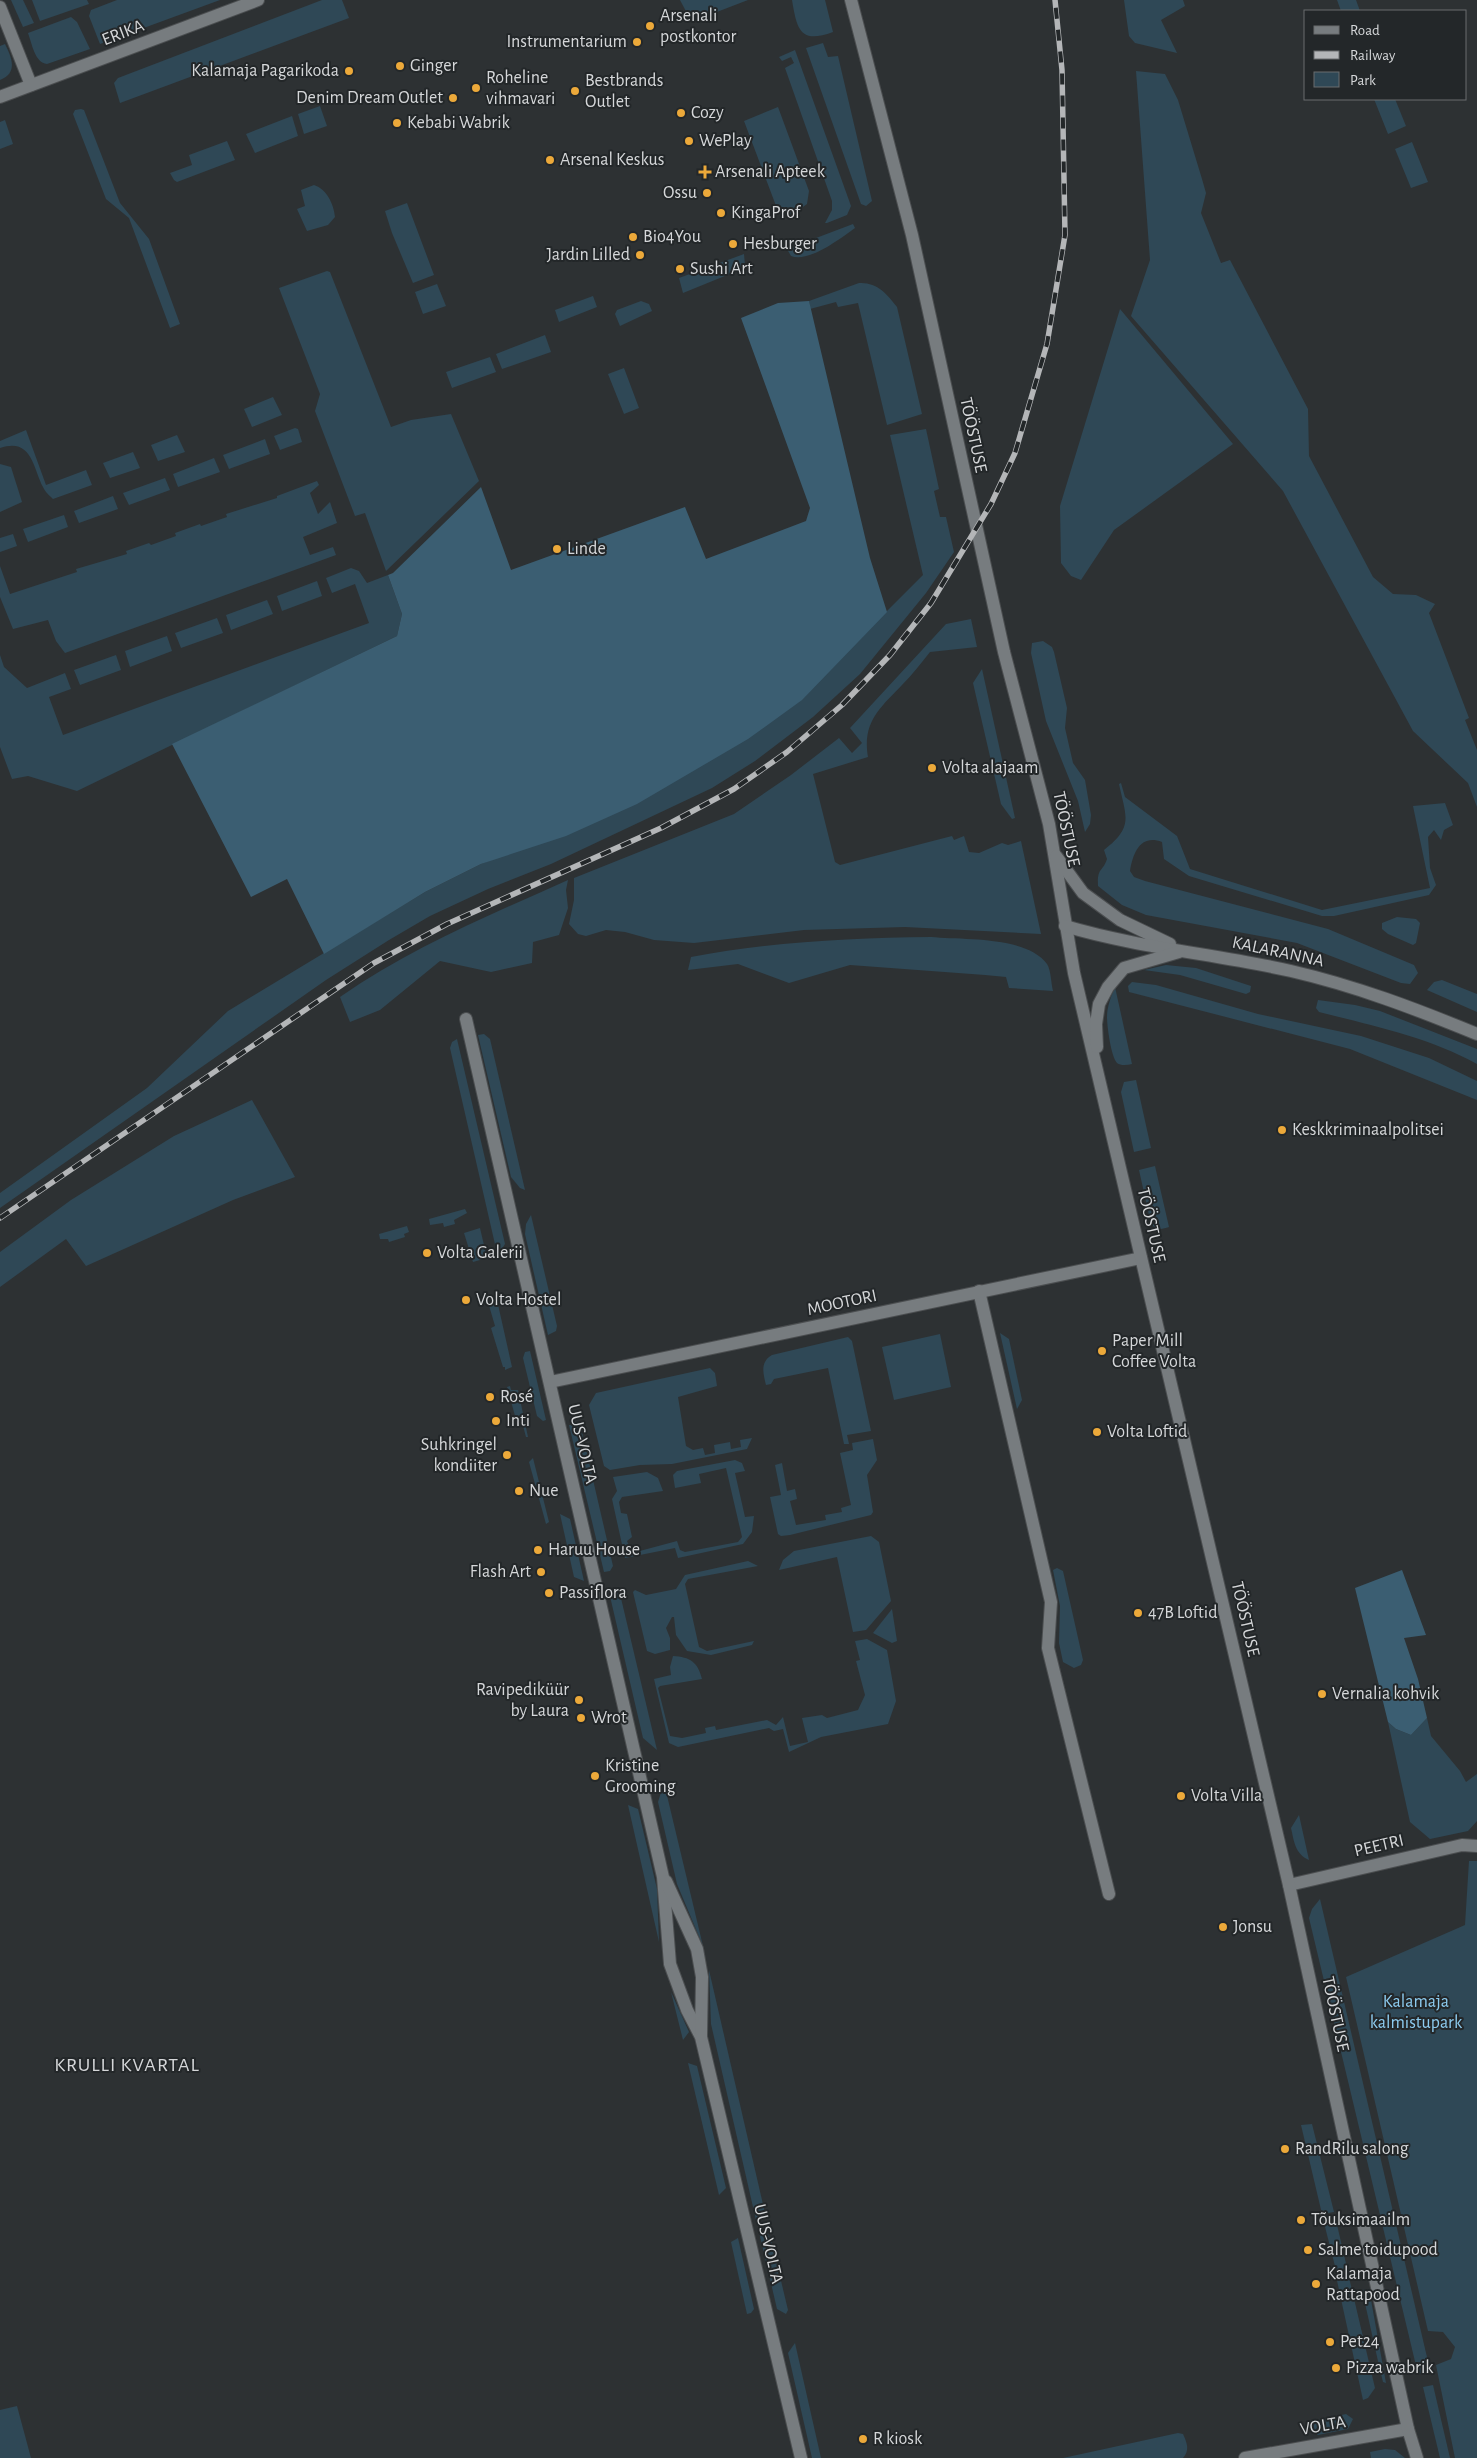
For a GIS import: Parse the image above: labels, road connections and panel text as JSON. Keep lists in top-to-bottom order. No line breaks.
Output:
{"streets":{"street":["ERIKA","TÖÖSTUSE","KALARANNA","MOOTORI","UUS-VOLTA","PEETRI","VOLTA"]},"crossings":[["TÖÖSTUSE","KALARANNA"],["TÖÖSTUSE","MOOTORI"],["TÖÖSTUSE","PEETRI"],["TÖÖSTUSE","VOLTA"],["MOOTORI","UUS-VOLTA"]],"districts":["KRULLI KVARTAL"],"parks":["Kalamaja kalmistupark"],"places":{"other":["Arsenali postkontor","Instrumentarium","Ginger","Kalamaja Pagarikoda","Roheline vihmavari","Bestbrands Outlet","Denim Dream Outlet","Cozy","Kebabi Wabrik","WePlay","Arsenal Keskus","Ossu","KingaProf","Bio4You","Hesburger","Jardin Lilled","Sushi Art","Linde","Volta alajaam","Keskkriminaalpolitsei","Volta Galerii","Volta Hostel","Paper Mill Coffee Volta","Rosé","Inti","Volta Loftid","Suhkringel kondiiter","Nue","Haruu House","Flash Art","Passiflora","47B Loftid","Vernalia kohvik","Ravipediküür by Laura","Wrot","Kristine Grooming","Volta Villa","Jonsu","RandRilu salong","Tõuksimaailm","Salme toidupood","Kalamaja Rattapood","Pet24","Pizza wabrik","R kiosk"],"health":["Arsenali Apteek"]},"legend":["Road","Railway","Park"]}
